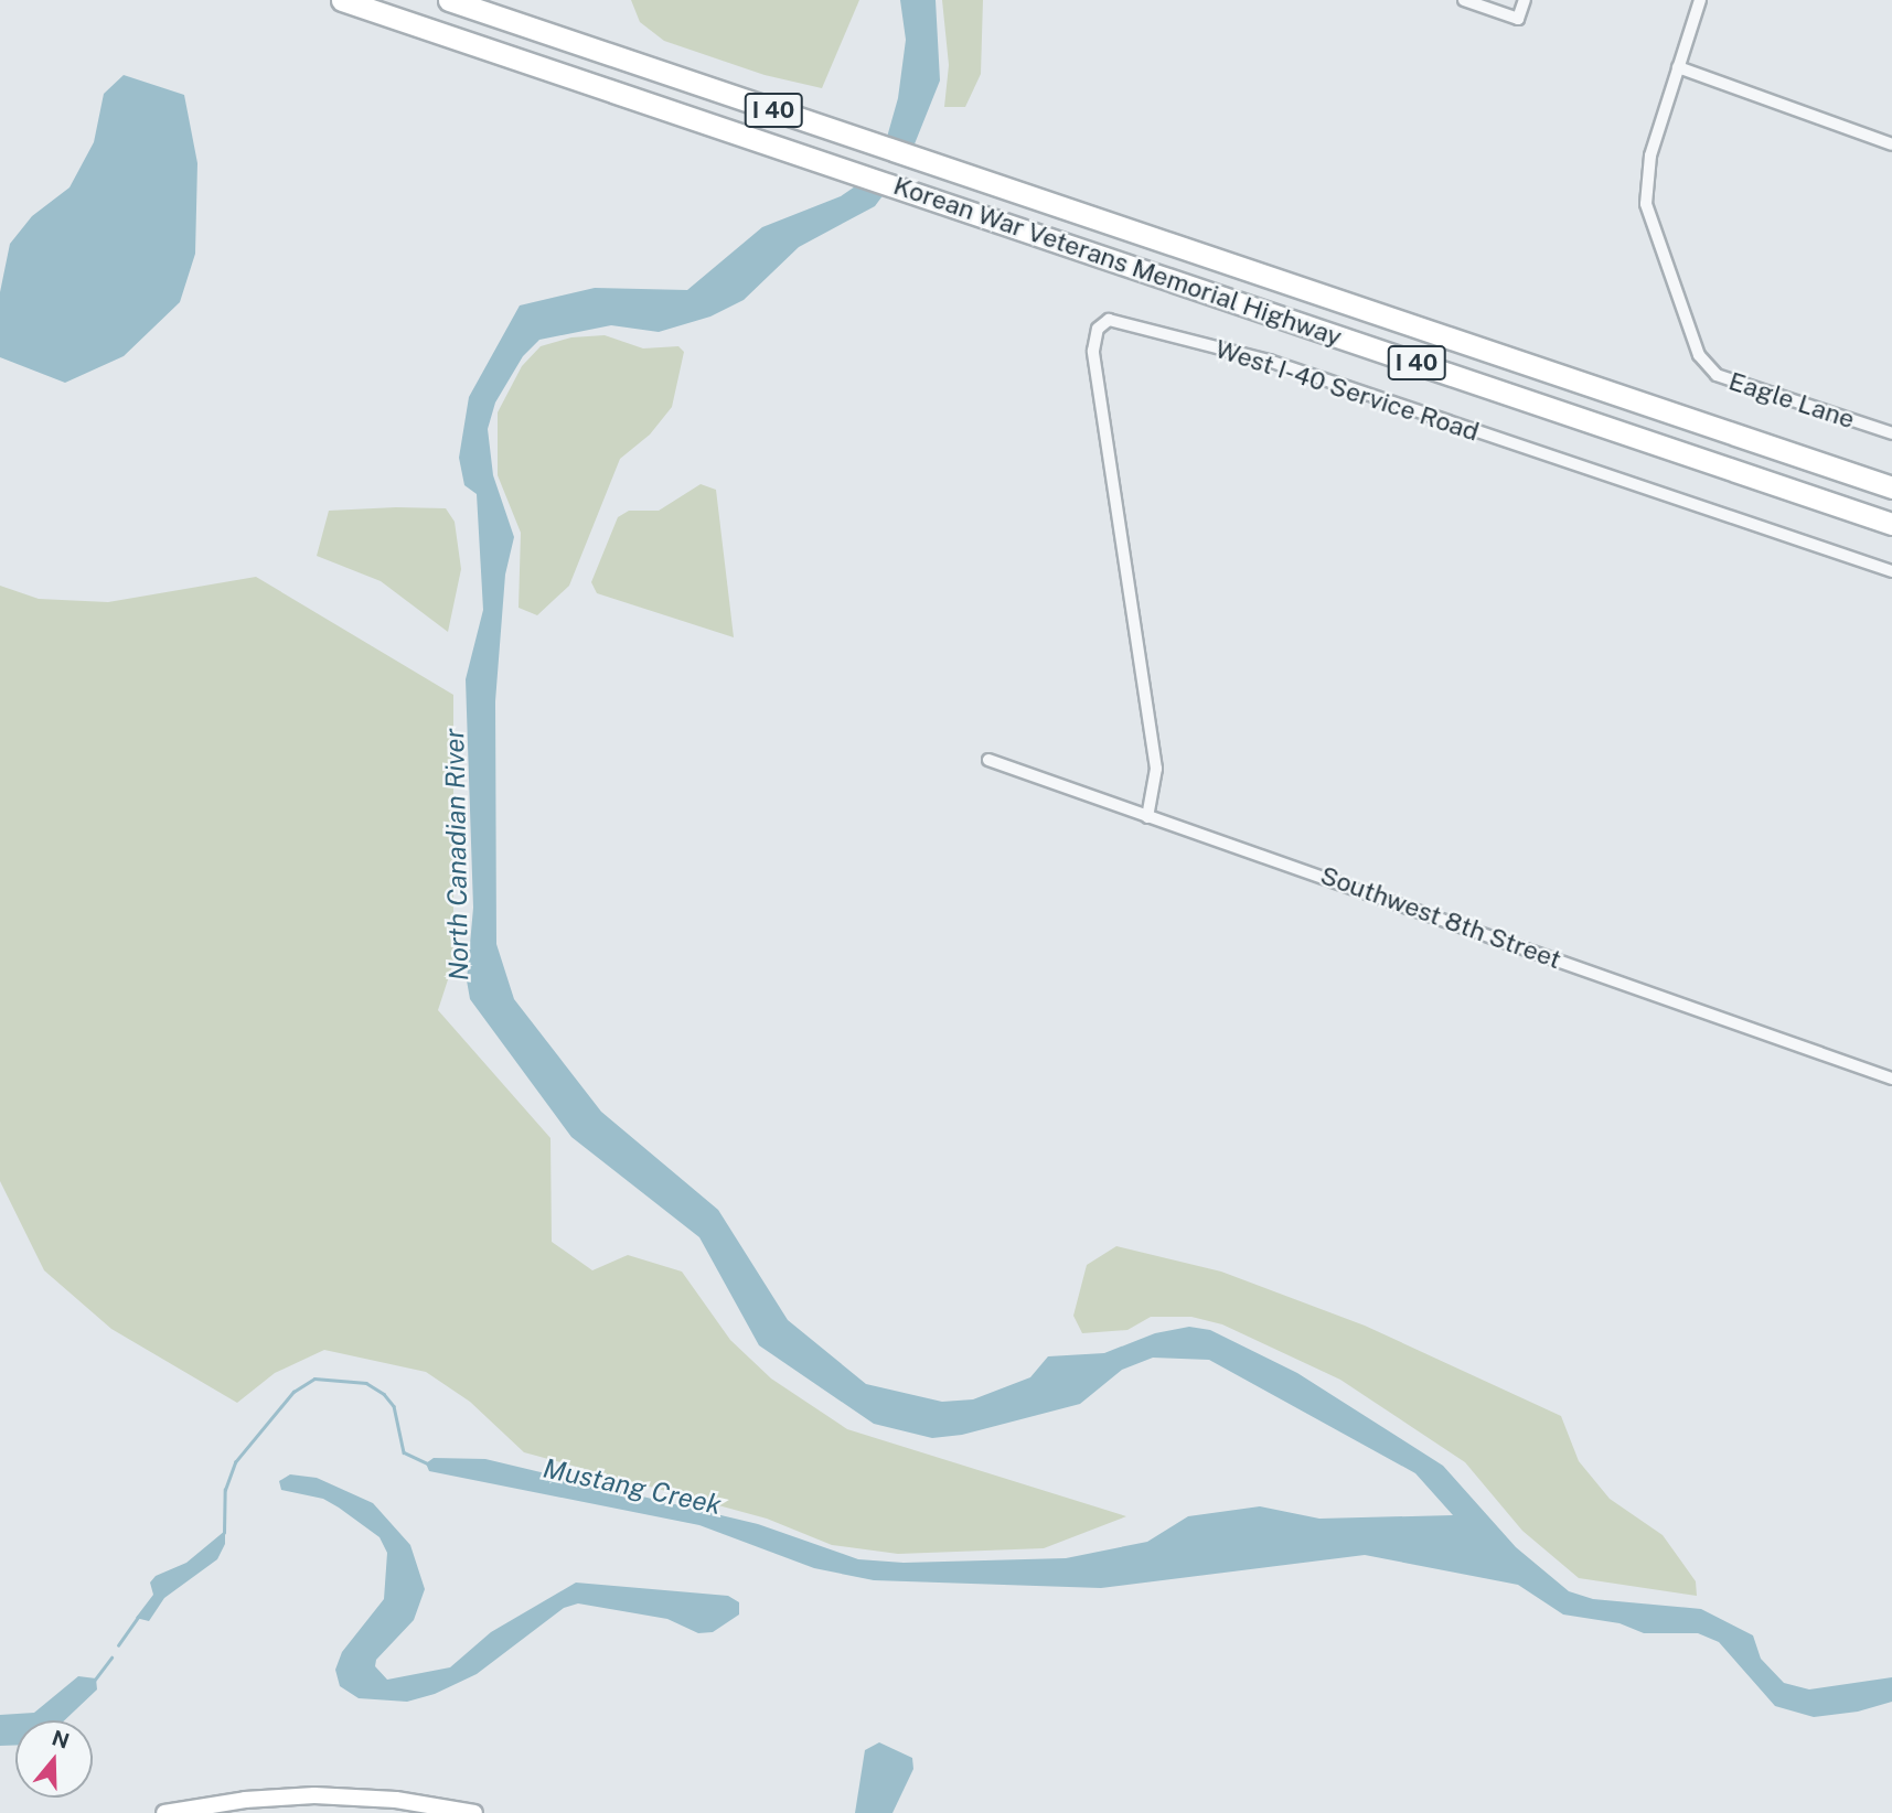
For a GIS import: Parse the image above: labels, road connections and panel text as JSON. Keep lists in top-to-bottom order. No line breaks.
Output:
{"streets":{"highway":["I 40","Korean War Veterans Memorial Highway"],"street":["West I-40 Service Road","Eagle Lane","Southwest 8th Street"]},"crossings":[["West I-40 Service Road","Southwest 8th Street"]],"water":["North Canadian River","Mustang Creek"],"north":"top"}
